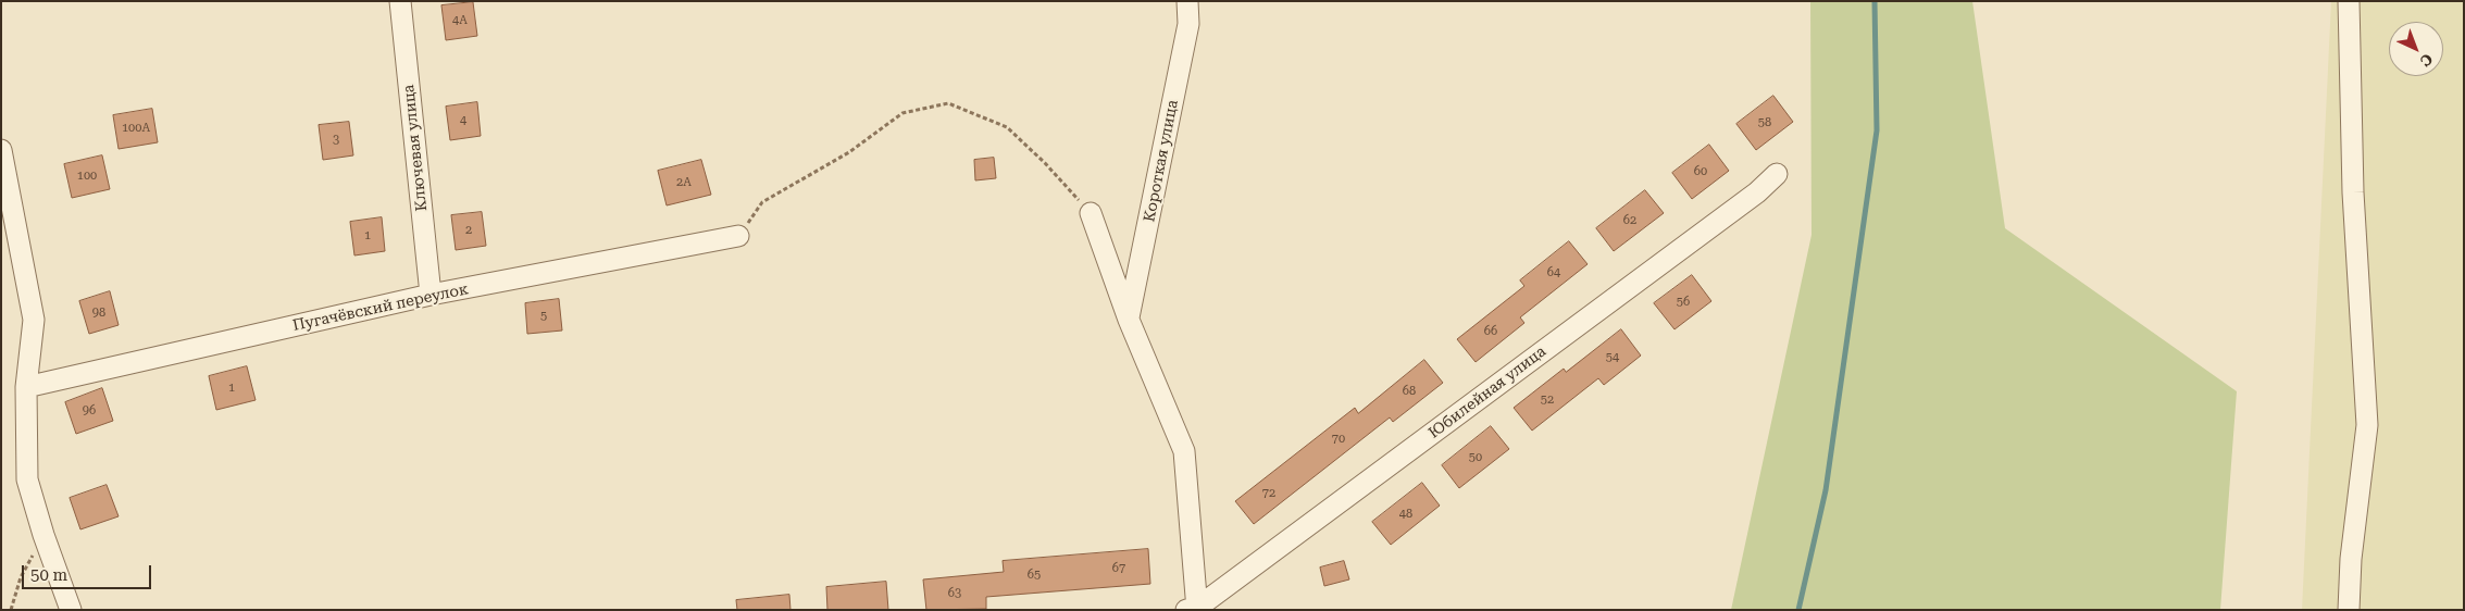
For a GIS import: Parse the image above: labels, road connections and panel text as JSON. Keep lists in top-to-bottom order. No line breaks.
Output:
{"streets":{"street":["Ключевая улица","Короткая улица","Пугачёвский переулок","Юбилейная улица"]},"crossings":[["Ключевая улица","Пугачёвский переулок"],["Короткая улица","Юбилейная улица"]],"house_numbers":["4А","4","58","100А","3","60","100","2А","62","2","1","64","56","98","5","66","54","1","68","52","96","70","50","72","48","67","65","63"],"scale_bar":"50 m","north":"bottom right"}
